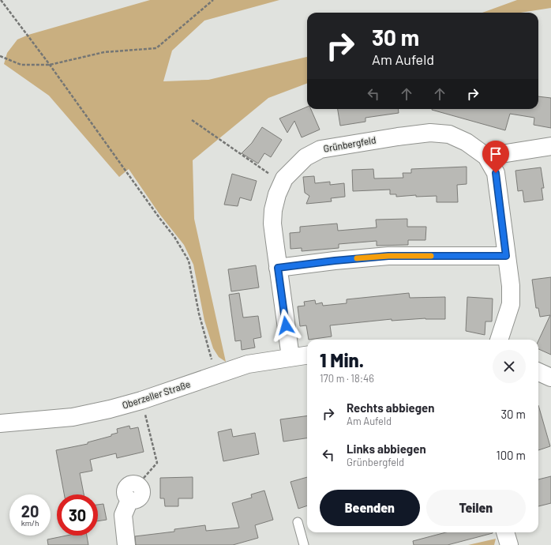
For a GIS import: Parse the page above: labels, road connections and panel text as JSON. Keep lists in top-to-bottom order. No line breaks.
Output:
{"streets":{"street":["Grünbergfeld","Oberzeller Straße"]},"crossings":[["Grünbergfeld","Oberzeller Straße"]],"page":{"turn":["30 m","Am Aufeld"],"heading":["1 Min.","170 m · 18:46"],"list":[{"name":"Rechts abbiegen","note":"Am Aufeld","value":"30 m"},{"name":"Links abbiegen","note":"Grünbergfeld","value":"100 m"}],"buttons":["Beenden","Teilen"],"speed":"20 km/h","limit":"30"}}
